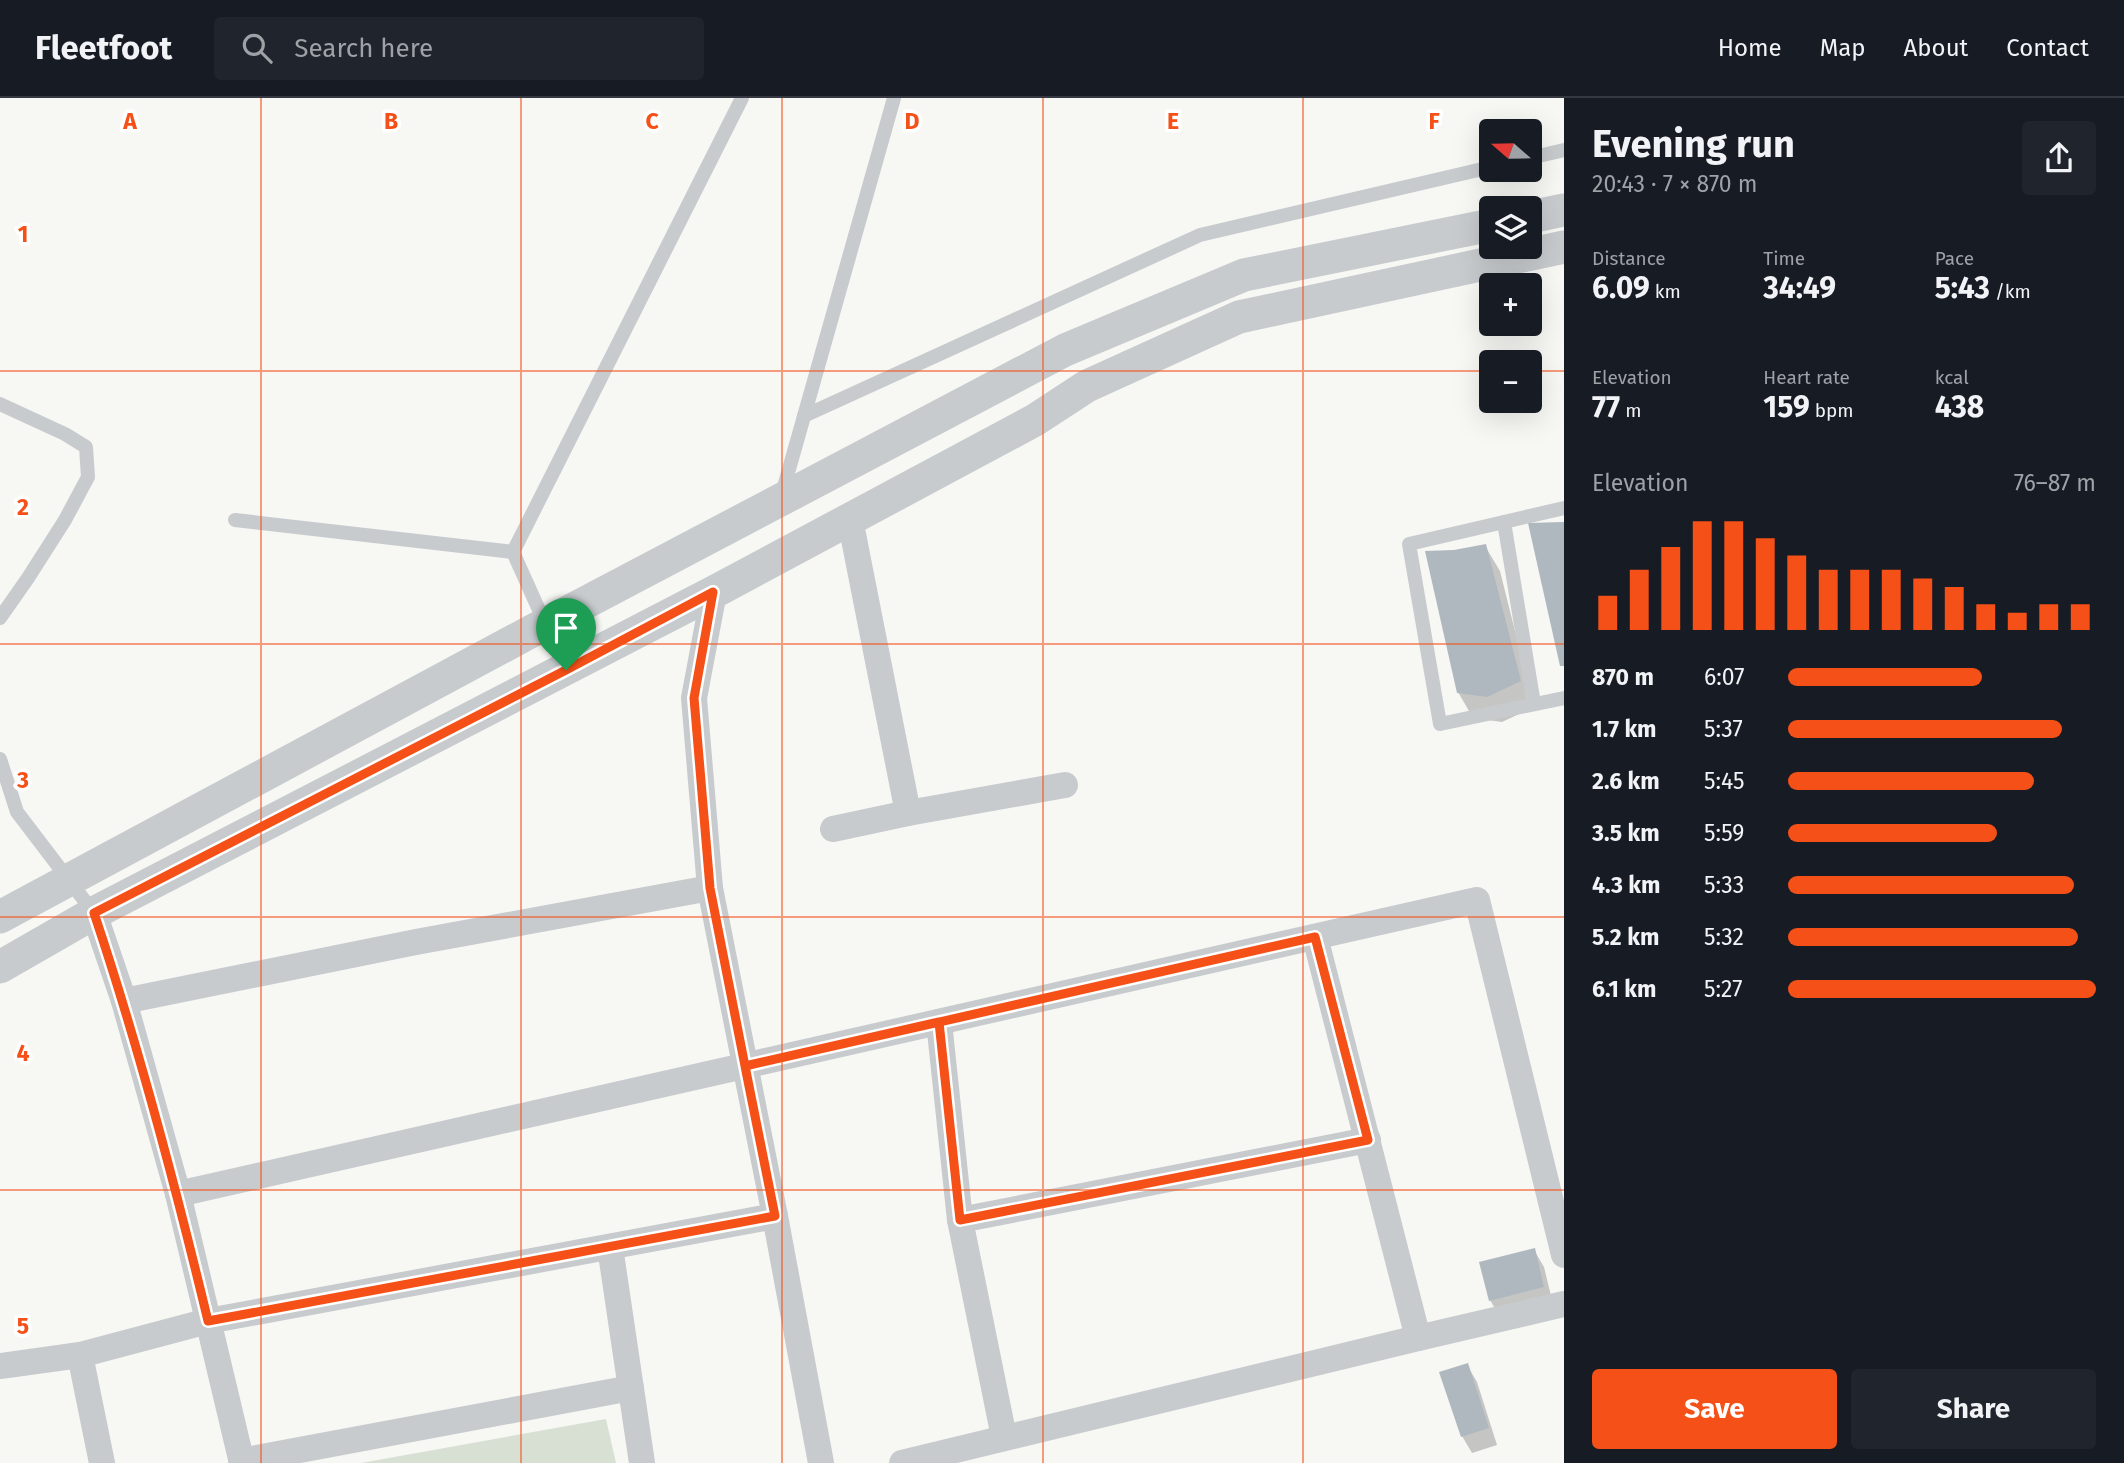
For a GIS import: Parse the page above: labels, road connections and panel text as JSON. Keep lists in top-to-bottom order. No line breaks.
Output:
{"north":"left","page":{"header":"Fleetfoot","search":"Search here","nav":["Home","Map","About","Contact"],"heading":["Evening run","20:43 · 7 × 870 m"],"map_buttons":["+","−"],"stats":[["Distance","6.09 km"],["Time","34:49"],["Pace","5:43 /km"],["Elevation","77 m"],["Heart rate","159 bpm"],["kcal","438"]],"chart":["Elevation","76–87 m"],"list":[{"name":"870 m","note":"6:07"},{"name":"1.7 km","note":"5:37"},{"name":"2.6 km","note":"5:45"},{"name":"3.5 km","note":"5:59"},{"name":"4.3 km","note":"5:33"},{"name":"5.2 km","note":"5:32"},{"name":"6.1 km","note":"5:27"}],"buttons":["Save","Share"]},"grid":{"columns":["A","B","C","D","E","F"],"rows":["1","2","3","4","5"]}}
